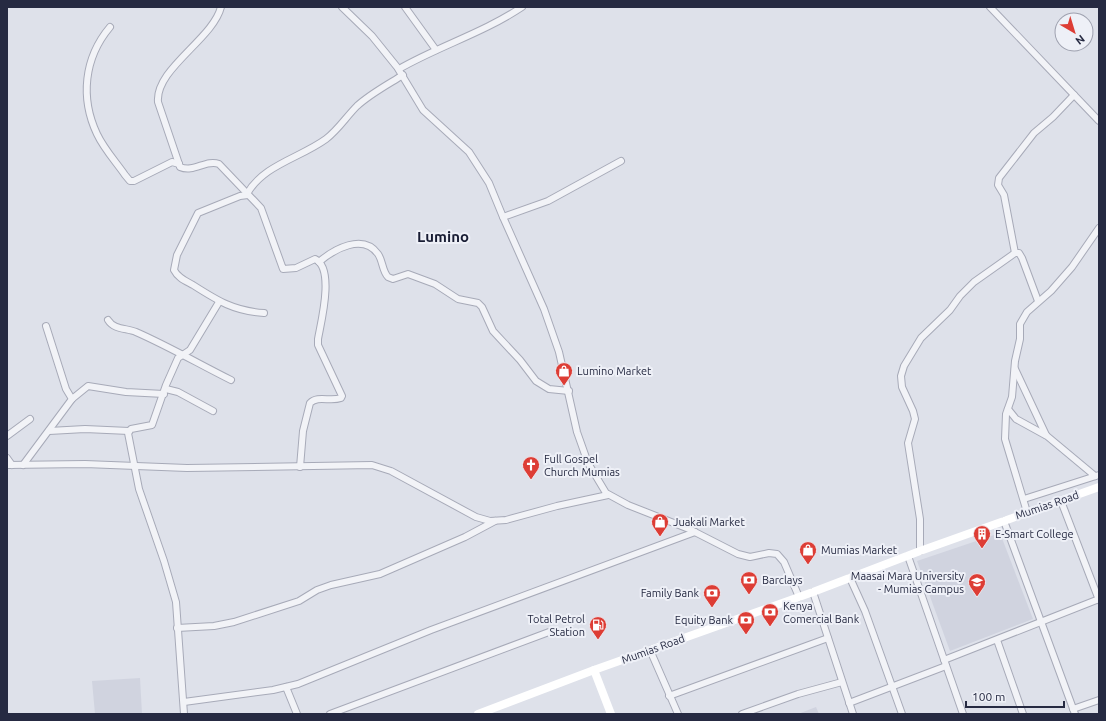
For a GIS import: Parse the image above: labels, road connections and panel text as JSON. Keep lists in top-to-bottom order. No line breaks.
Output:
{"streets":{"street":["Mumias Road"]},"districts":["Lumino"],"places":{"shop":["Lumino Market","Juakali Market","Mumias Market"],"church":["Full Gospel Church Mumias"],"building":["E-Smart College"],"bank":["Barclays","Family Bank","Kenya Comercial Bank","Equity Bank"],"school or university":["Maasai Mara University - Mumias Campus"],"fuel station":["Total Petrol Station"]},"scale_bar":"100 m","north":"bottom right"}
